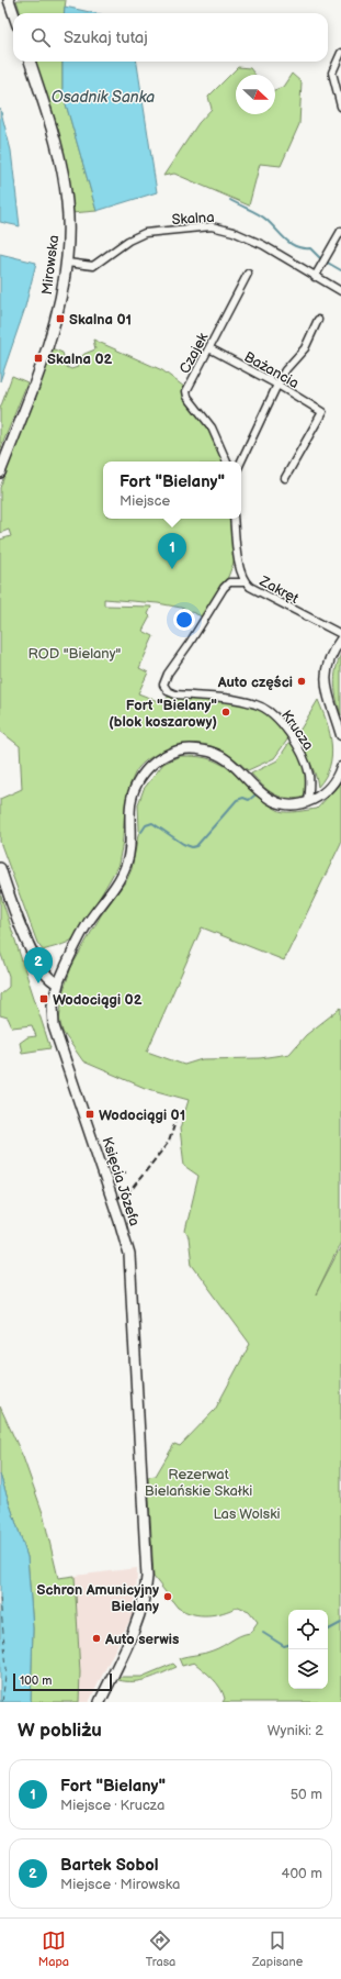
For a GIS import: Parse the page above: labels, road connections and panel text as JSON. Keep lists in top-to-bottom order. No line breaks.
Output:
{"streets":{"main road":["Mirowska","Księcia Józefa"],"street":["Skalna","Czajek","Bażancia","Zakręt","Krucza"]},"crossings":[["Skalna","Mirowska"],["Czajek","Bażancia"],["Zakręt","Krucza"],["Krucza","Księcia Józefa"]],"water":["Osadnik Sanka"],"parks":["ROD \"Bielany\"","Rezerwat Bielańskie Skałki","Las Wolski"],"places":{"transit":["Skalna 01","Skalna 02","Wodociągi 02","Wodociągi 01"],"other":["Auto części","Fort \"Bielany\" (blok koszarowy)","Schron Amunicyjny Bielany","Auto serwis"]},"scale_bar":"100 m","north":"right","page":{"search":"Szukaj tutaj","popup":["Fort \"Bielany\"","Miejsce"],"pins":["1","2"],"scale":"100 m","heading":["W pobliżu","Wyniki: 2"],"list":[{"mark":"1","name":"Fort \"Bielany\"","note":"Miejsce · Krucza","value":"50 m"},{"mark":"2","name":"Bartek Sobol","note":"Miejsce · Mirowska","value":"400 m"}],"nav":["Mapa","Trasa","Zapisane"]}}
